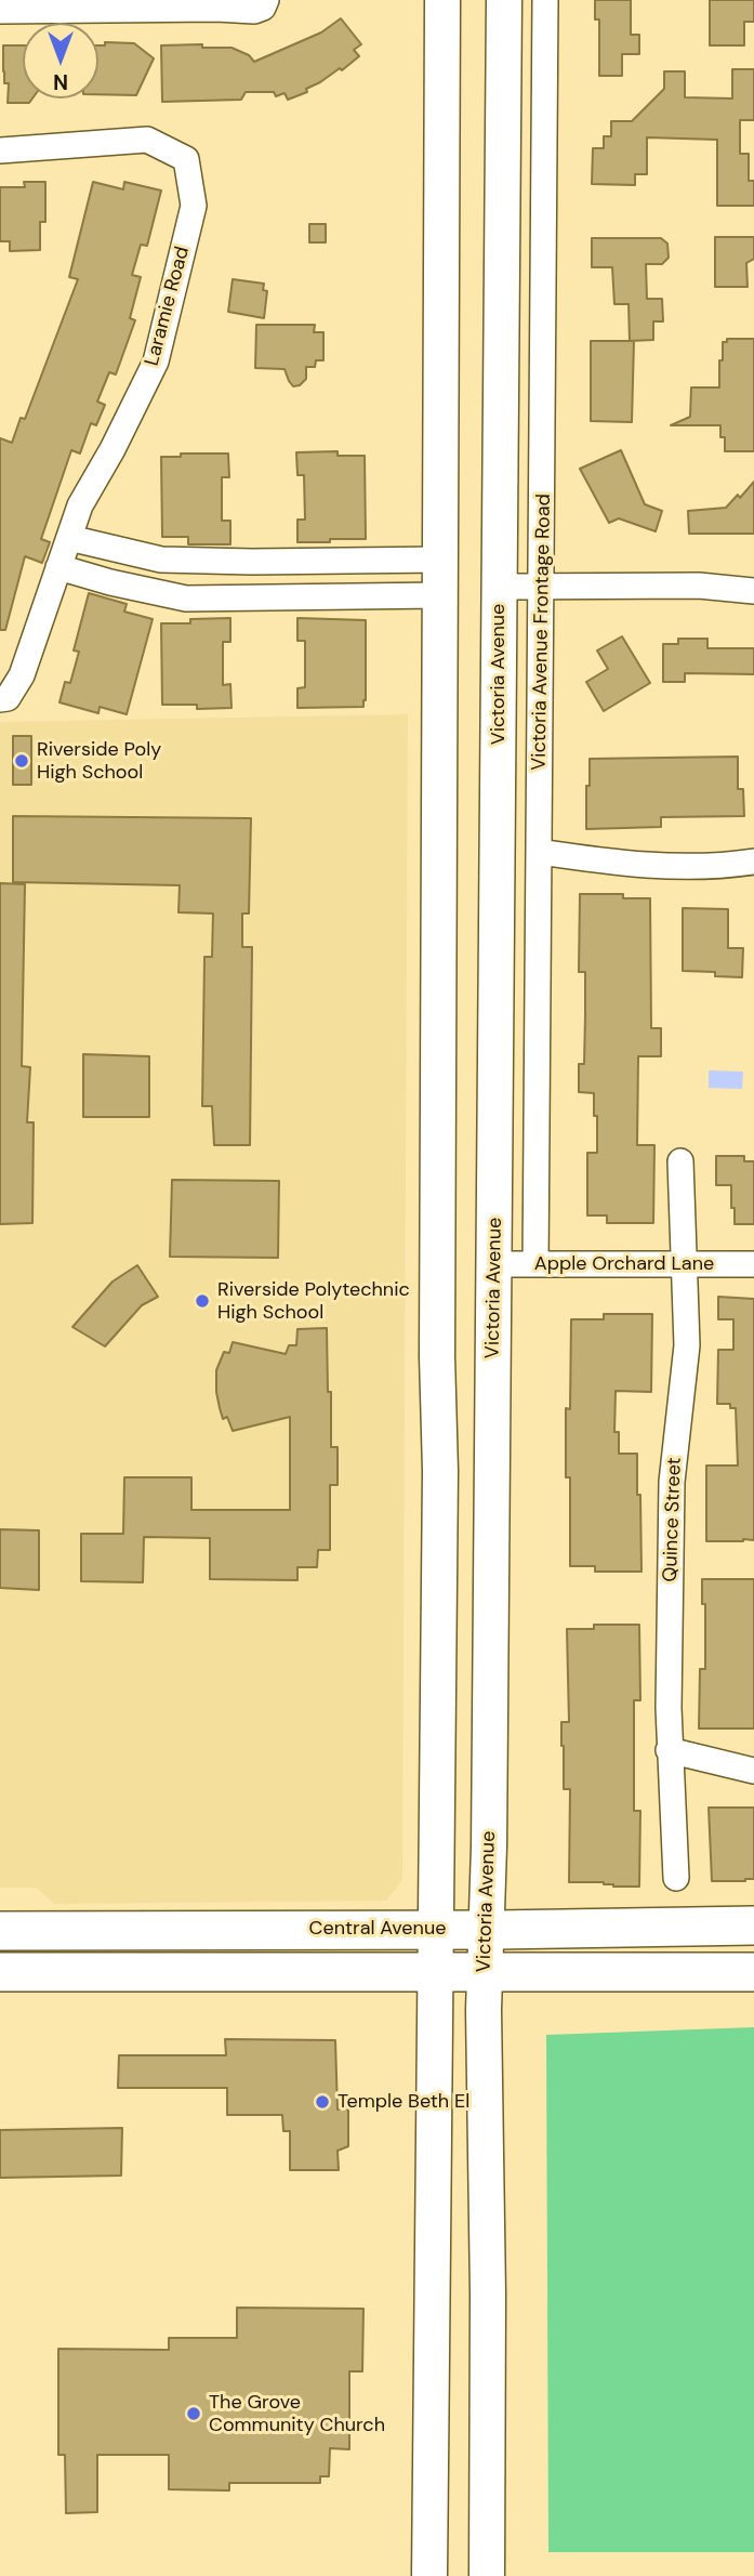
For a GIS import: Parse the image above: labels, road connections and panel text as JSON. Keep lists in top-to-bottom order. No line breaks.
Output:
{"streets":{"main road":["Victoria Avenue","Central Avenue"],"street":["Laramie Road","Victoria Avenue Frontage Road","Apple Orchard Lane","Quince Street"]},"crossings":[["Victoria Avenue Frontage Road","Apple Orchard Lane"],["Victoria Avenue","Apple Orchard Lane"],["Victoria Avenue","Central Avenue"],["Apple Orchard Lane","Quince Street"]],"places":["Riverside Poly High School","Riverside Polytechnic High School","Temple Beth El","The Grove Community Church"],"north":"bottom"}
